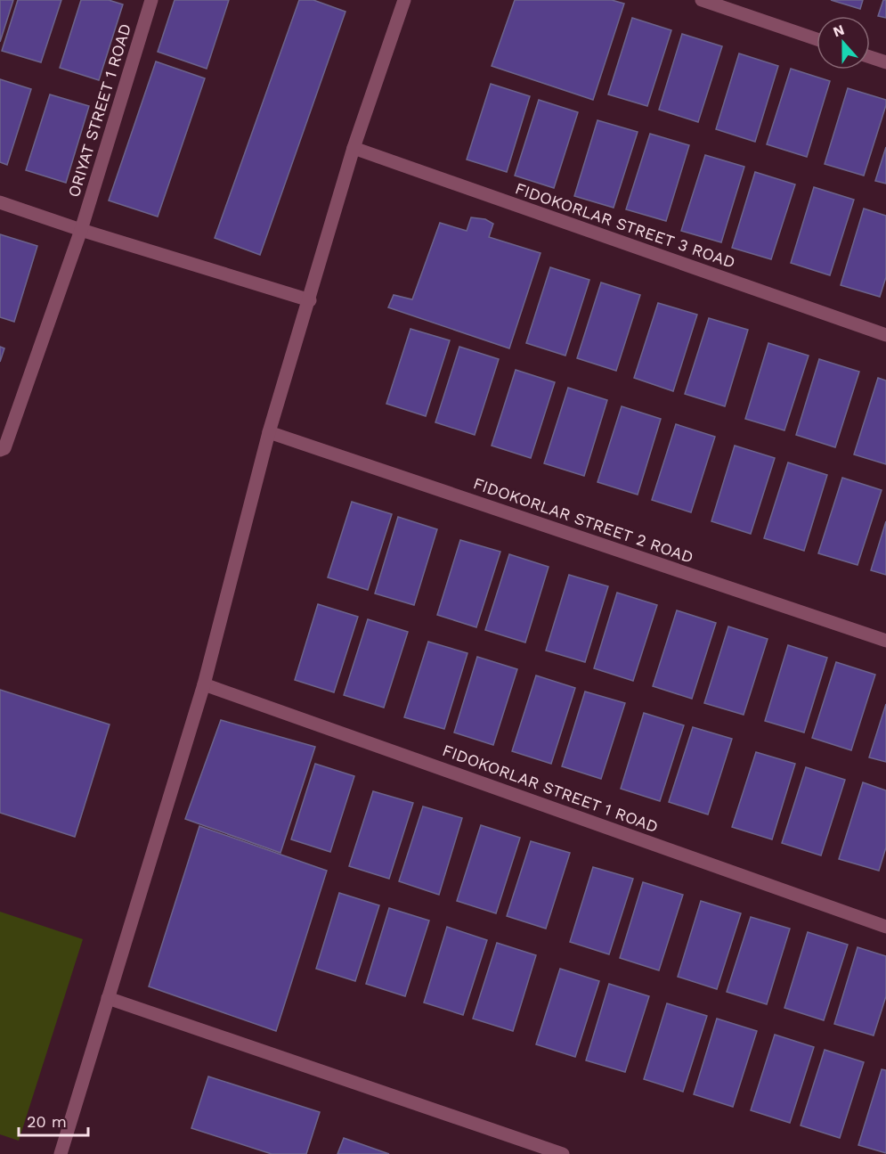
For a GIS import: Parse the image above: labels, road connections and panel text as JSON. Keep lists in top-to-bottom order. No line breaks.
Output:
{"streets":{"street":["ORIYAT STREET 1 ROAD","FIDOKORLAR STREET 3 ROAD","FIDOKORLAR STREET 2 ROAD","FIDOKORLAR STREET 1 ROAD"]},"scale_bar":"20 m","north":"top"}
